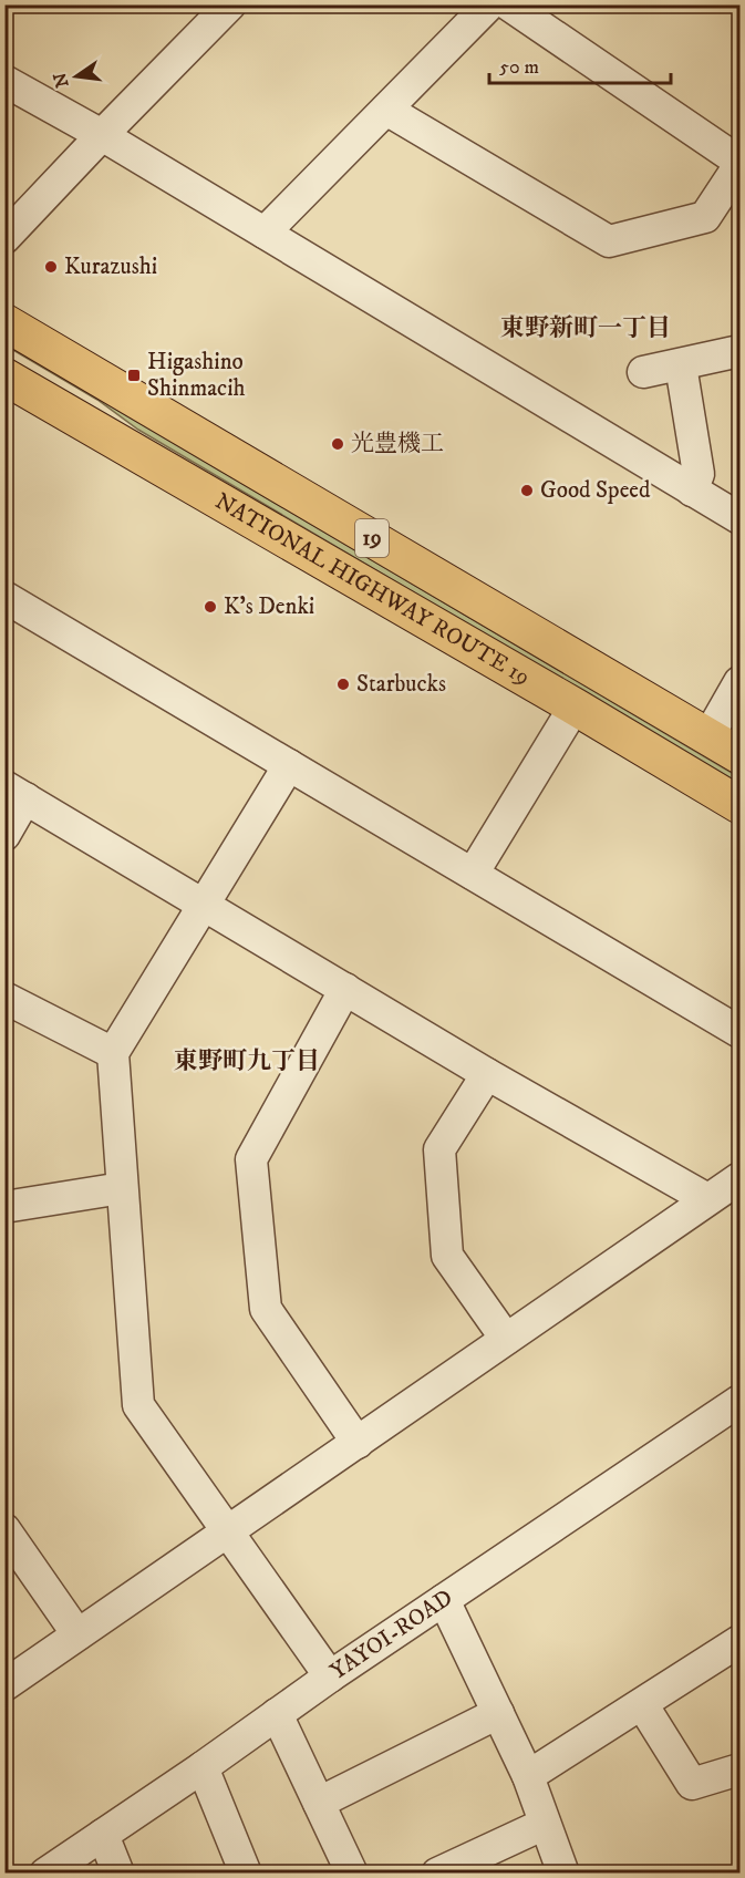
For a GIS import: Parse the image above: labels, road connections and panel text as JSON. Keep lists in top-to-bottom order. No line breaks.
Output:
{"streets":{"highway":["19","NATIONAL HIGHWAY ROUTE 19"],"street":["YAYOI-ROAD"]},"districts":["東野新町一丁目","東野町九丁目"],"places":{"other":["Kurazushi","光豊機工","Good Speed","K's Denki","Starbucks"],"transit":["Higashino Shinmacih"]},"scale_bar":"50 m","north":"left"}
